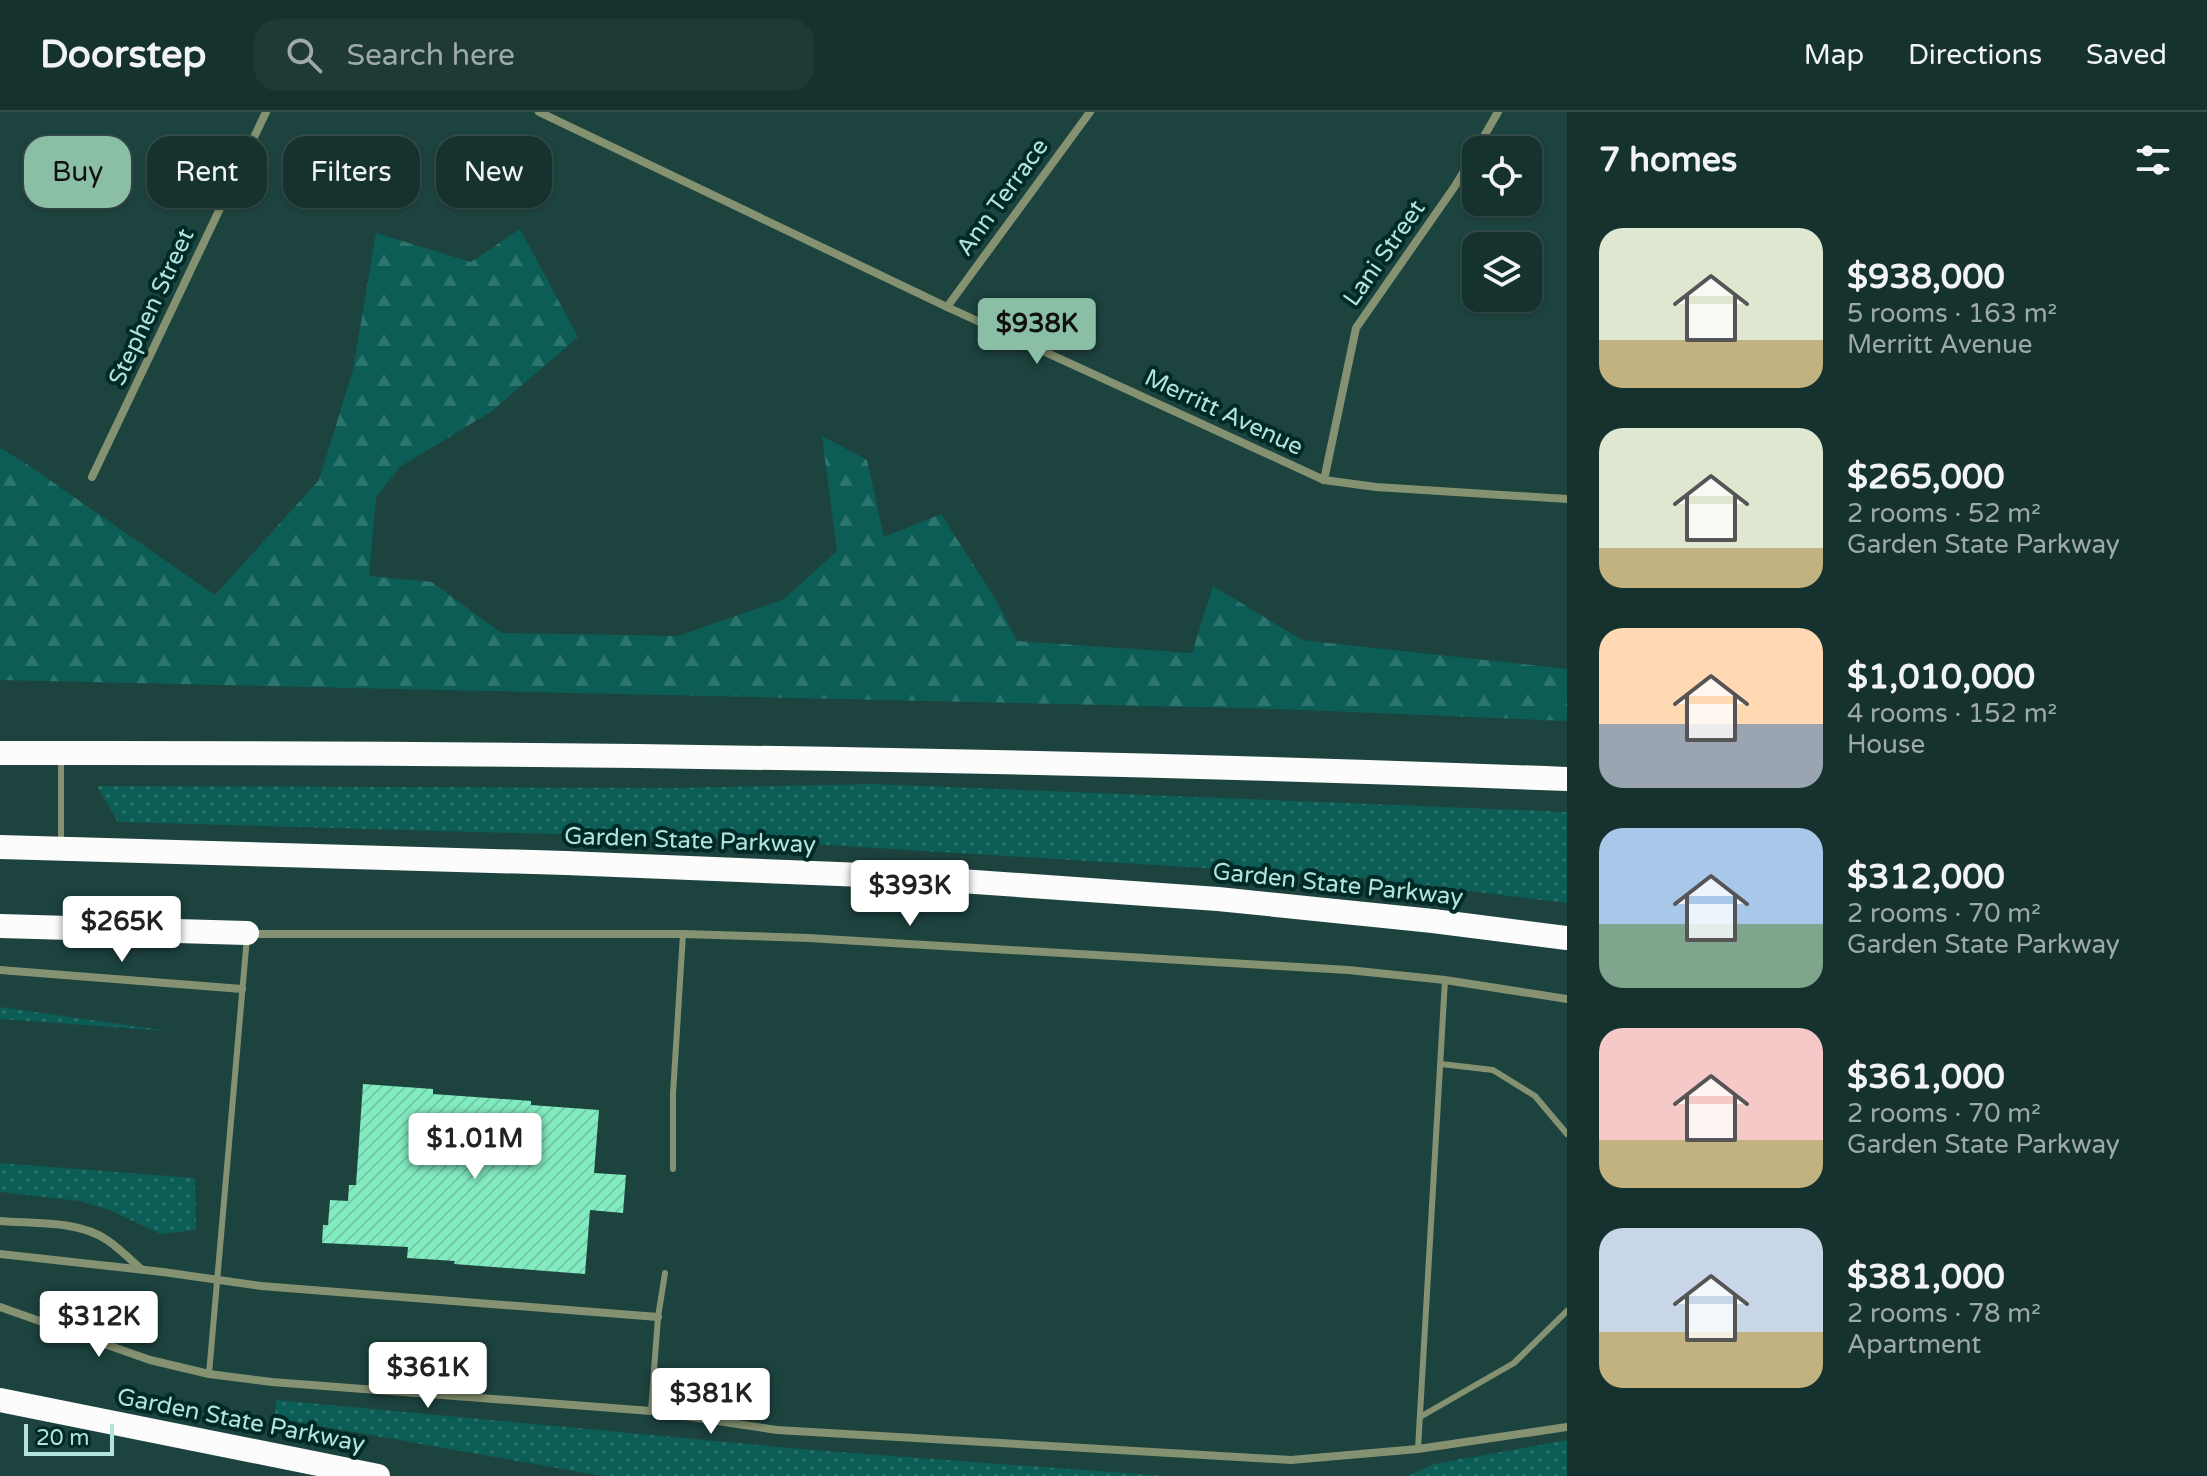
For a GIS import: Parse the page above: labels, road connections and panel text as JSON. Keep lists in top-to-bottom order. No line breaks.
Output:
{"streets":{"highway":["Garden State Parkway"],"street":["Ann Terrace","Lani Street","Stephen Street","Merritt Avenue"]},"crossings":[["Ann Terrace","Merritt Avenue"],["Lani Street","Merritt Avenue"]],"scale_bar":"20 m","page":{"header":"Doorstep","search":"Search here","nav":["Map","Directions","Saved"],"heading":"7 homes","chip":["Buy","Rent","Filters","New"],"list":[{"name":"$938,000","note":"5 rooms · 163 m² · Merritt Avenue"},{"name":"$265,000","note":"2 rooms · 52 m² · Garden State Parkway"},{"name":"$1,010,000","note":"4 rooms · 152 m² · House"},{"name":"$312,000","note":"2 rooms · 70 m² · Garden State Parkway"},{"name":"$361,000","note":"2 rooms · 70 m² · Garden State Parkway"},{"name":"$381,000","note":"2 rooms · 78 m² · Apartment"}],"price":["$938K","$393K","$265K","$1.01M","$312K","$361K","$381K"],"scale":"20 m"}}
